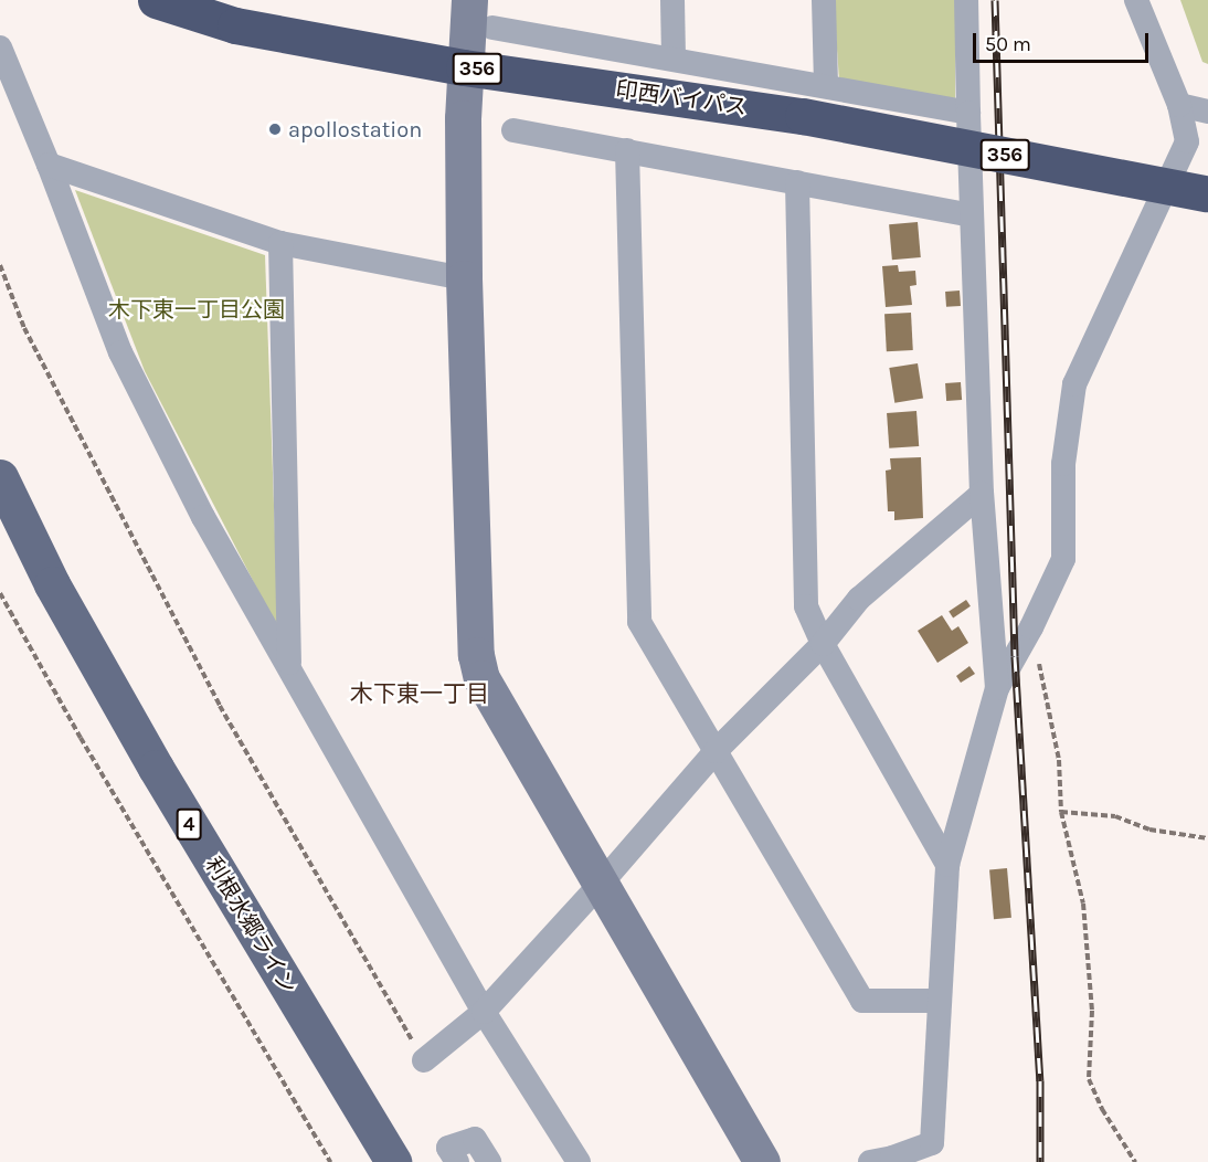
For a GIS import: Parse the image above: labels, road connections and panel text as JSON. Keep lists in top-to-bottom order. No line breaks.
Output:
{"streets":{"highway":["356","印西バイパス"],"main road":["4","利根水郷ライン"]},"districts":["木下東一丁目"],"parks":["木下東一丁目公園"],"places":["apollostation"],"scale_bar":"50 m"}
